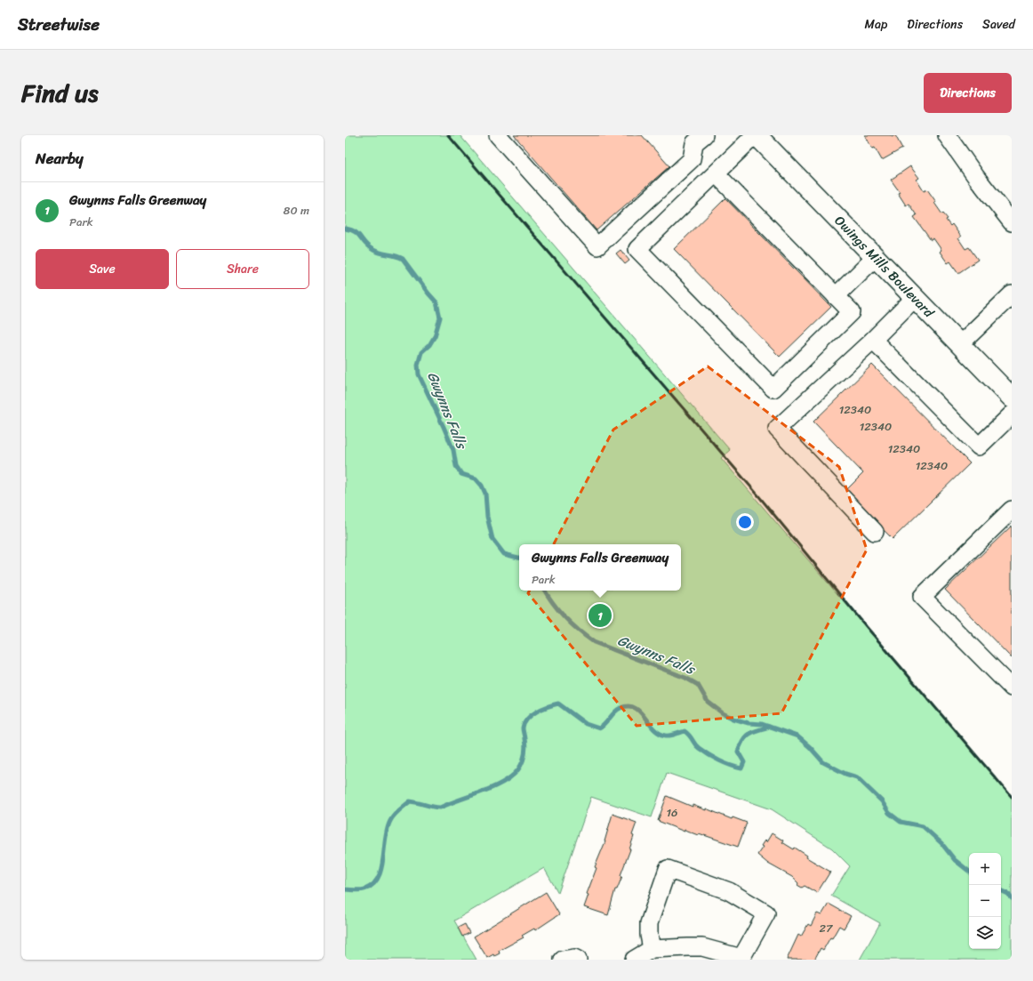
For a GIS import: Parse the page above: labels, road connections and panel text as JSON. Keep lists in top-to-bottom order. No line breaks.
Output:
{"streets":{"main road":["Owings Mills Boulevard"]},"water":["Gwynns Falls"],"house_numbers":["12340","12340","12340","12340","16","27"],"page":{"header":"Streetwise","nav":["Map","Directions","Saved"],"title":"Find us","buttons":["Directions",["Save","Share"]],"heading":"Nearby","list":[{"mark":"1","name":"Gwynns Falls Greenway","note":"Park","value":"80 m"}],"popup":["Gwynns Falls Greenway","Park"],"pins":"1","map_buttons":["+","−"]}}
